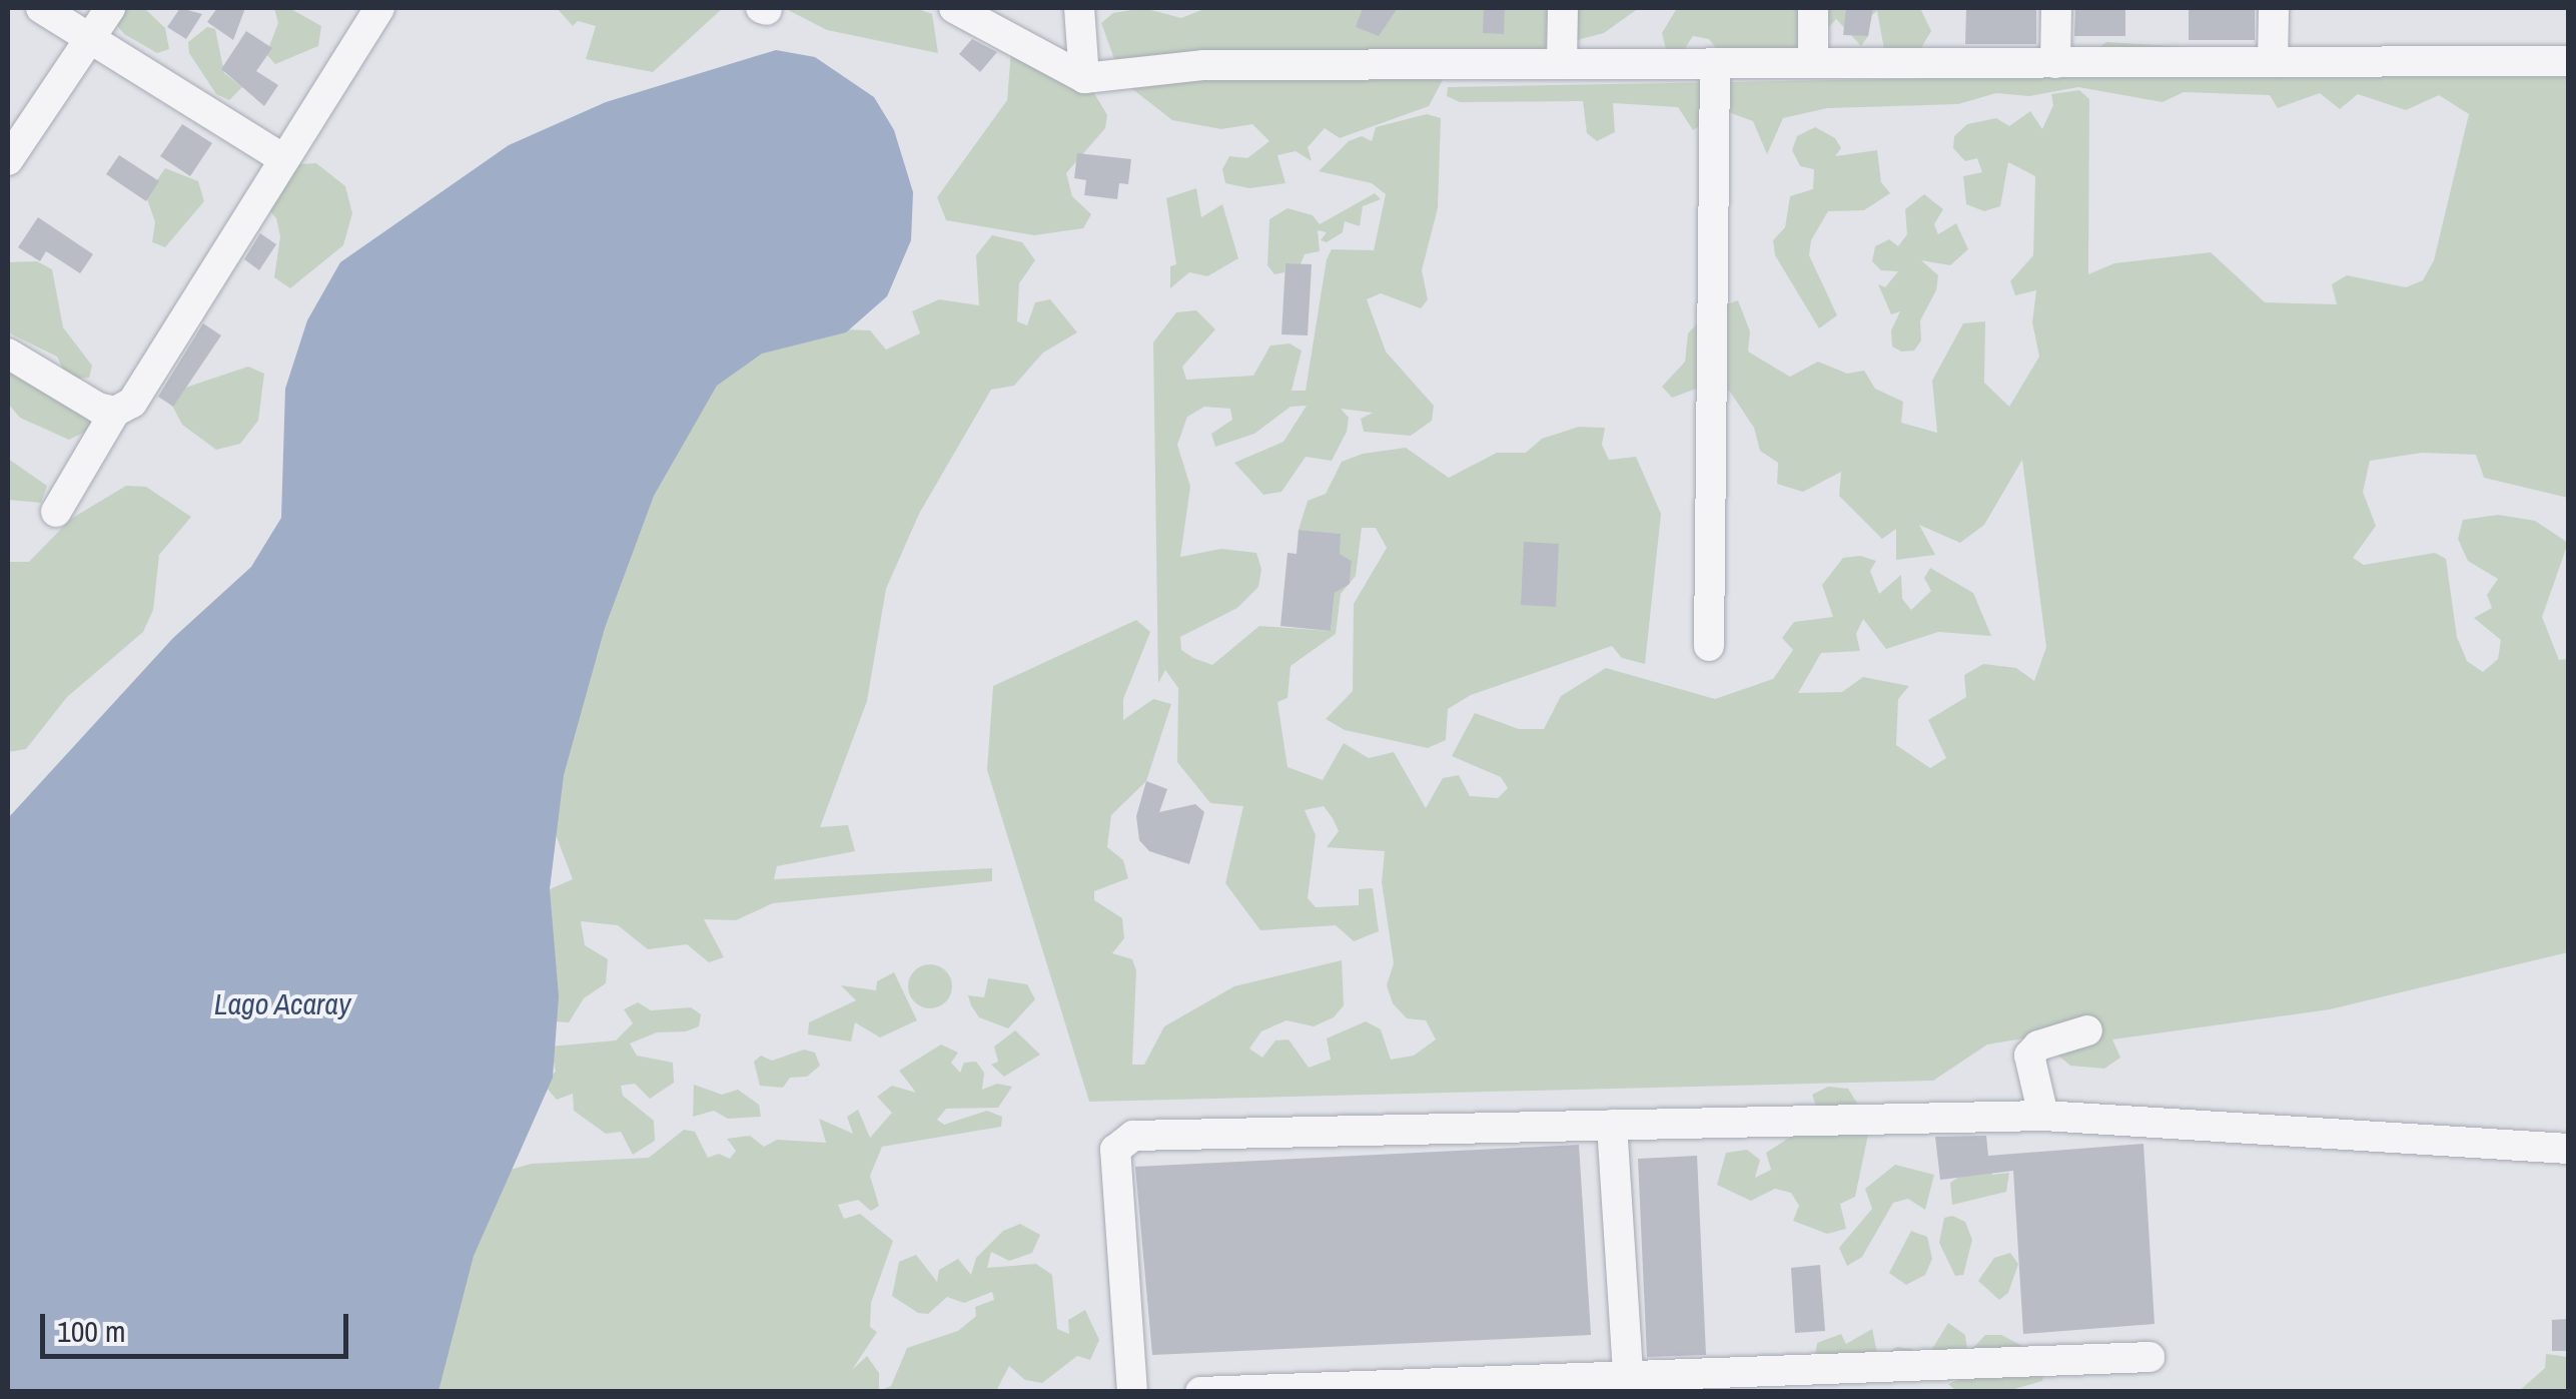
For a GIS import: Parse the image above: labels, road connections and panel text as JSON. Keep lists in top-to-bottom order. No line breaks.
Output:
{"water":["Lago Acaray"],"scale_bar":"100 m"}
